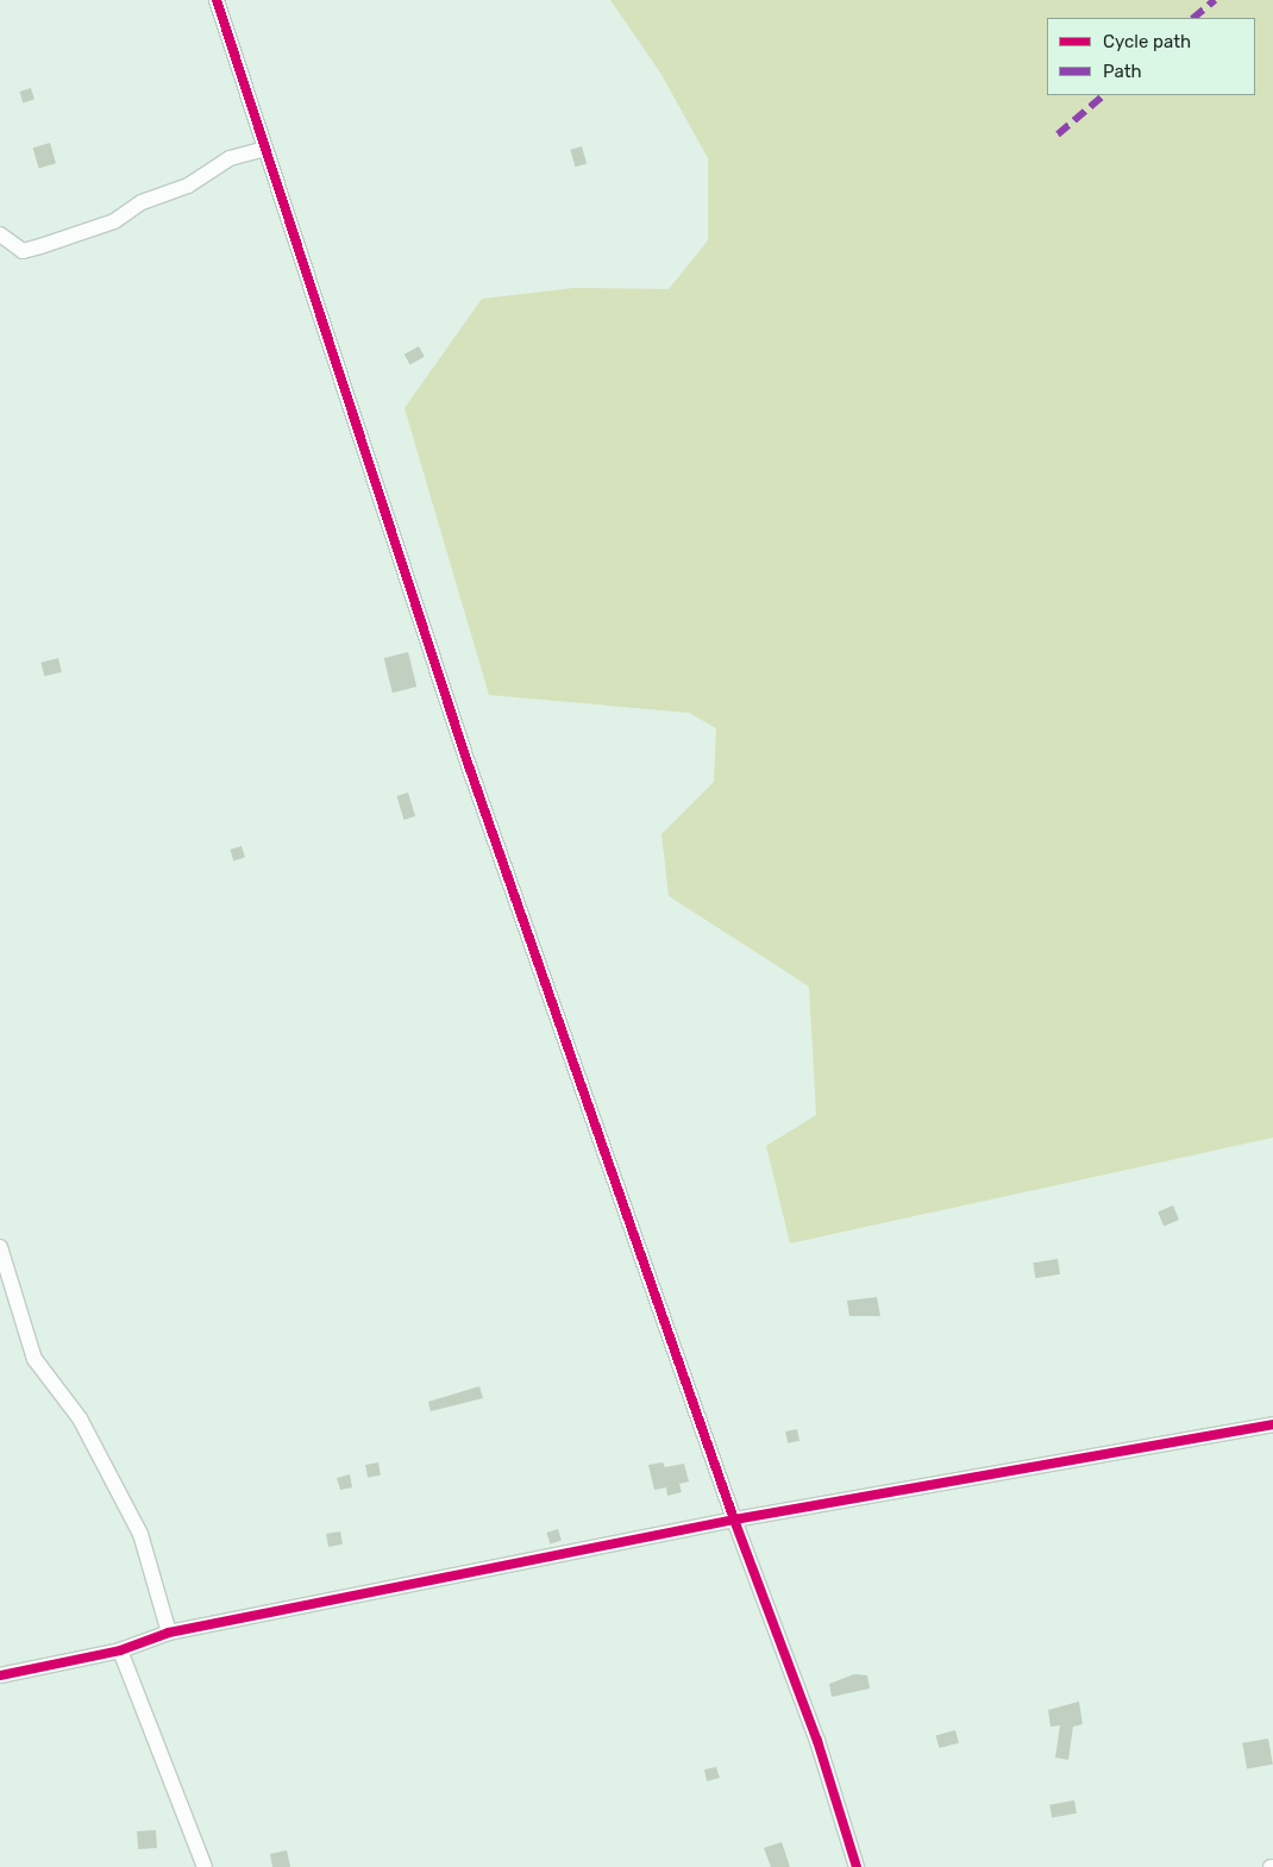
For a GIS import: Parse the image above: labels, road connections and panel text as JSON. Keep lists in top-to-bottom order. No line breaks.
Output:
{"legend":["Cycle path","Path"]}
